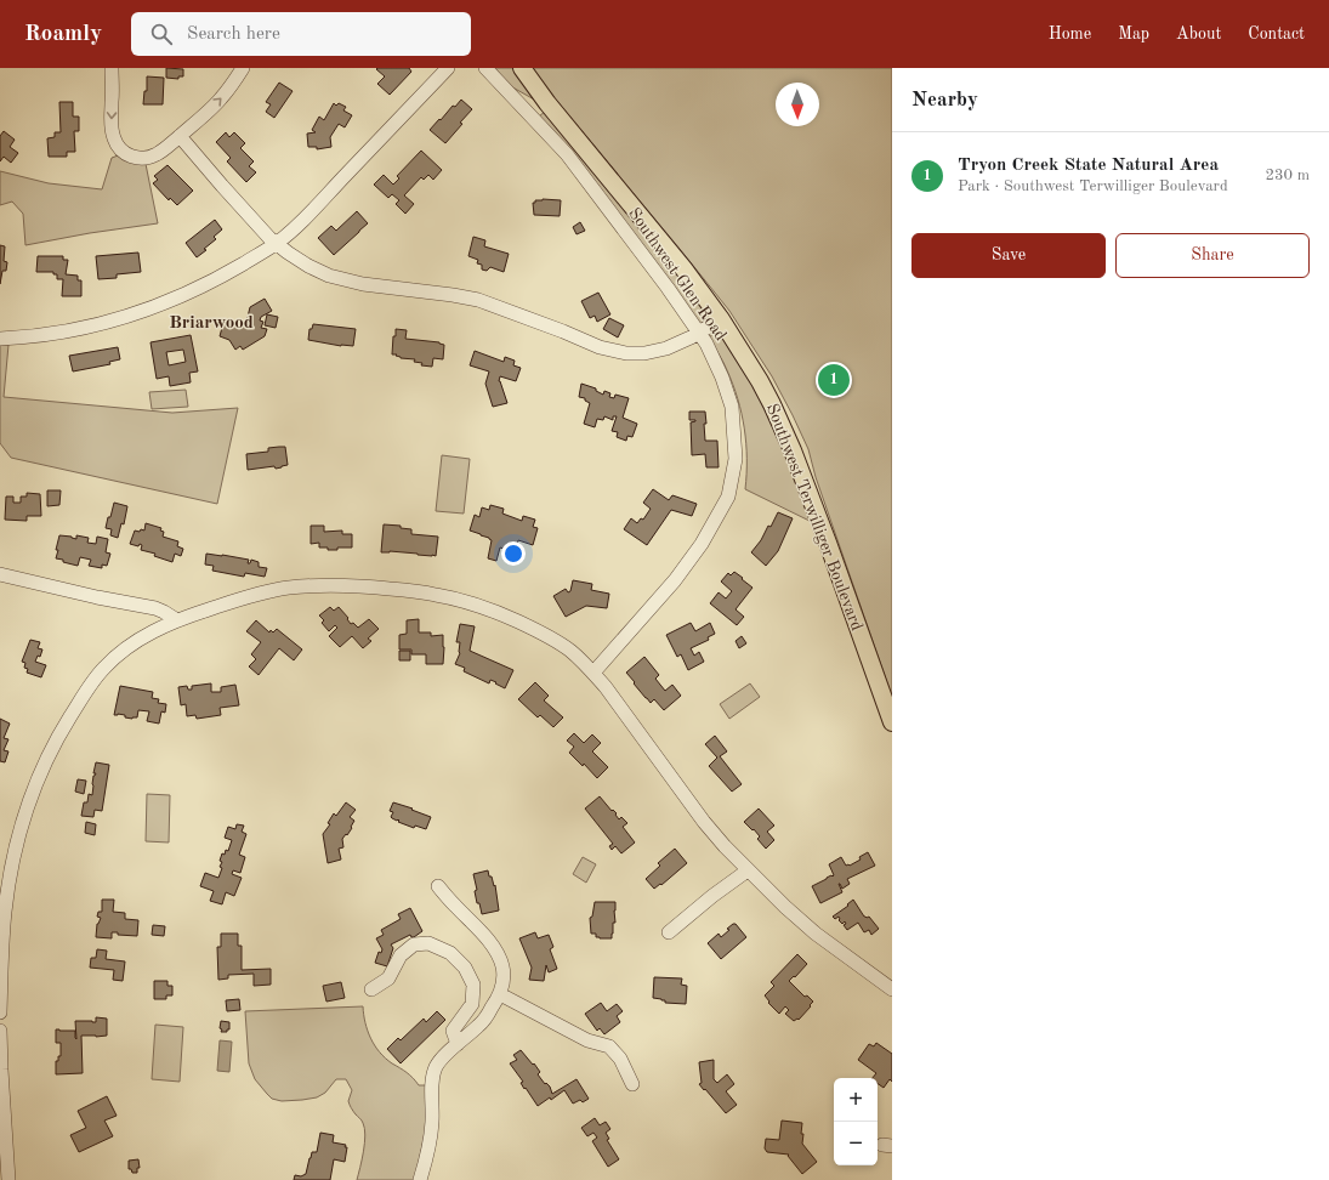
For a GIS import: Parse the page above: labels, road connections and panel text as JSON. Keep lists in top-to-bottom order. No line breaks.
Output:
{"streets":{"main road":["Southwest Terwilliger Boulevard"],"street":["Southwest Glen Road"]},"districts":["Briarwood"],"north":"bottom","page":{"header":"Roamly","search":"Search here","nav":["Home","Map","About","Contact"],"heading":"Nearby","list":[{"mark":"1","name":"Tryon Creek State Natural Area","note":"Park · Southwest Terwilliger Boulevard","value":"230 m"}],"buttons":["Save","Share"],"pins":"1","map_buttons":["+","−"]}}
